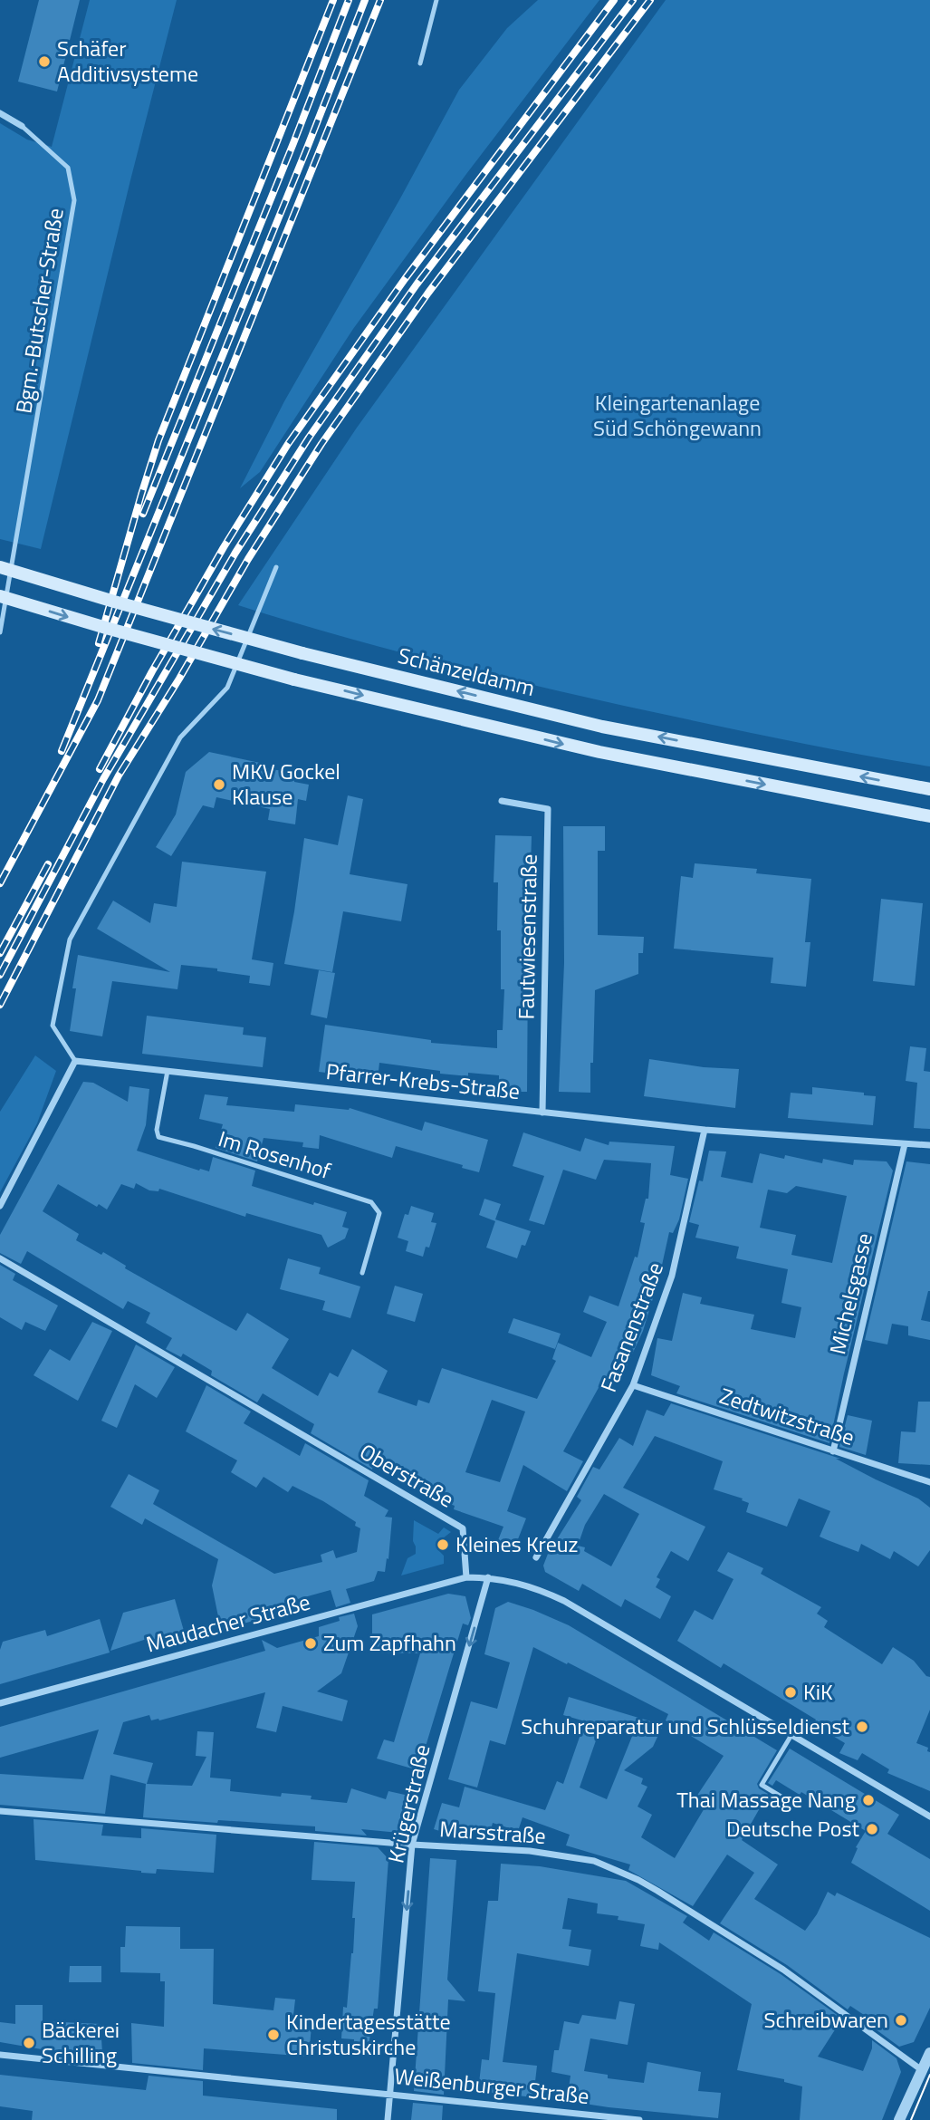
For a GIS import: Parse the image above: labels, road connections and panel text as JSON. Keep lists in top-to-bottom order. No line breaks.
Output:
{"streets":{"main road":["Schänzeldamm"],"street":["Fautwiesenstraße","Pfarrer-Krebs-Straße","Michelsgasse","Fasanenstraße","Zedtwitzstraße","Oberstraße","Maudacher Straße","Krügerstraße","Marsstraße","Weißenburger Straße"],"lane":["Bgm.-Butscher-Straße","Im Rosenhof"]},"crossings":[["Fautwiesenstraße","Pfarrer-Krebs-Straße"],["Pfarrer-Krebs-Straße","Im Rosenhof"],["Pfarrer-Krebs-Straße","Michelsgasse"],["Pfarrer-Krebs-Straße","Fasanenstraße"],["Michelsgasse","Zedtwitzstraße"],["Fasanenstraße","Zedtwitzstraße"],["Oberstraße","Maudacher Straße"],["Krügerstraße","Marsstraße"],["Krügerstraße","Weißenburger Straße"]],"one_way":["Krügerstraße"],"parks":["Kleingartenanlage Süd Schöngewann"],"places":["Schäfer Additivsysteme","MKV Gockel Klause","Kleines Kreuz","Zum Zapfhahn","KiK","Schuhreparatur und Schlüsseldienst","Thai Massage Nang","Deutsche Post","Schreibwaren","Kindertagesstätte Christuskirche","Bäckerei Schilling"]}
